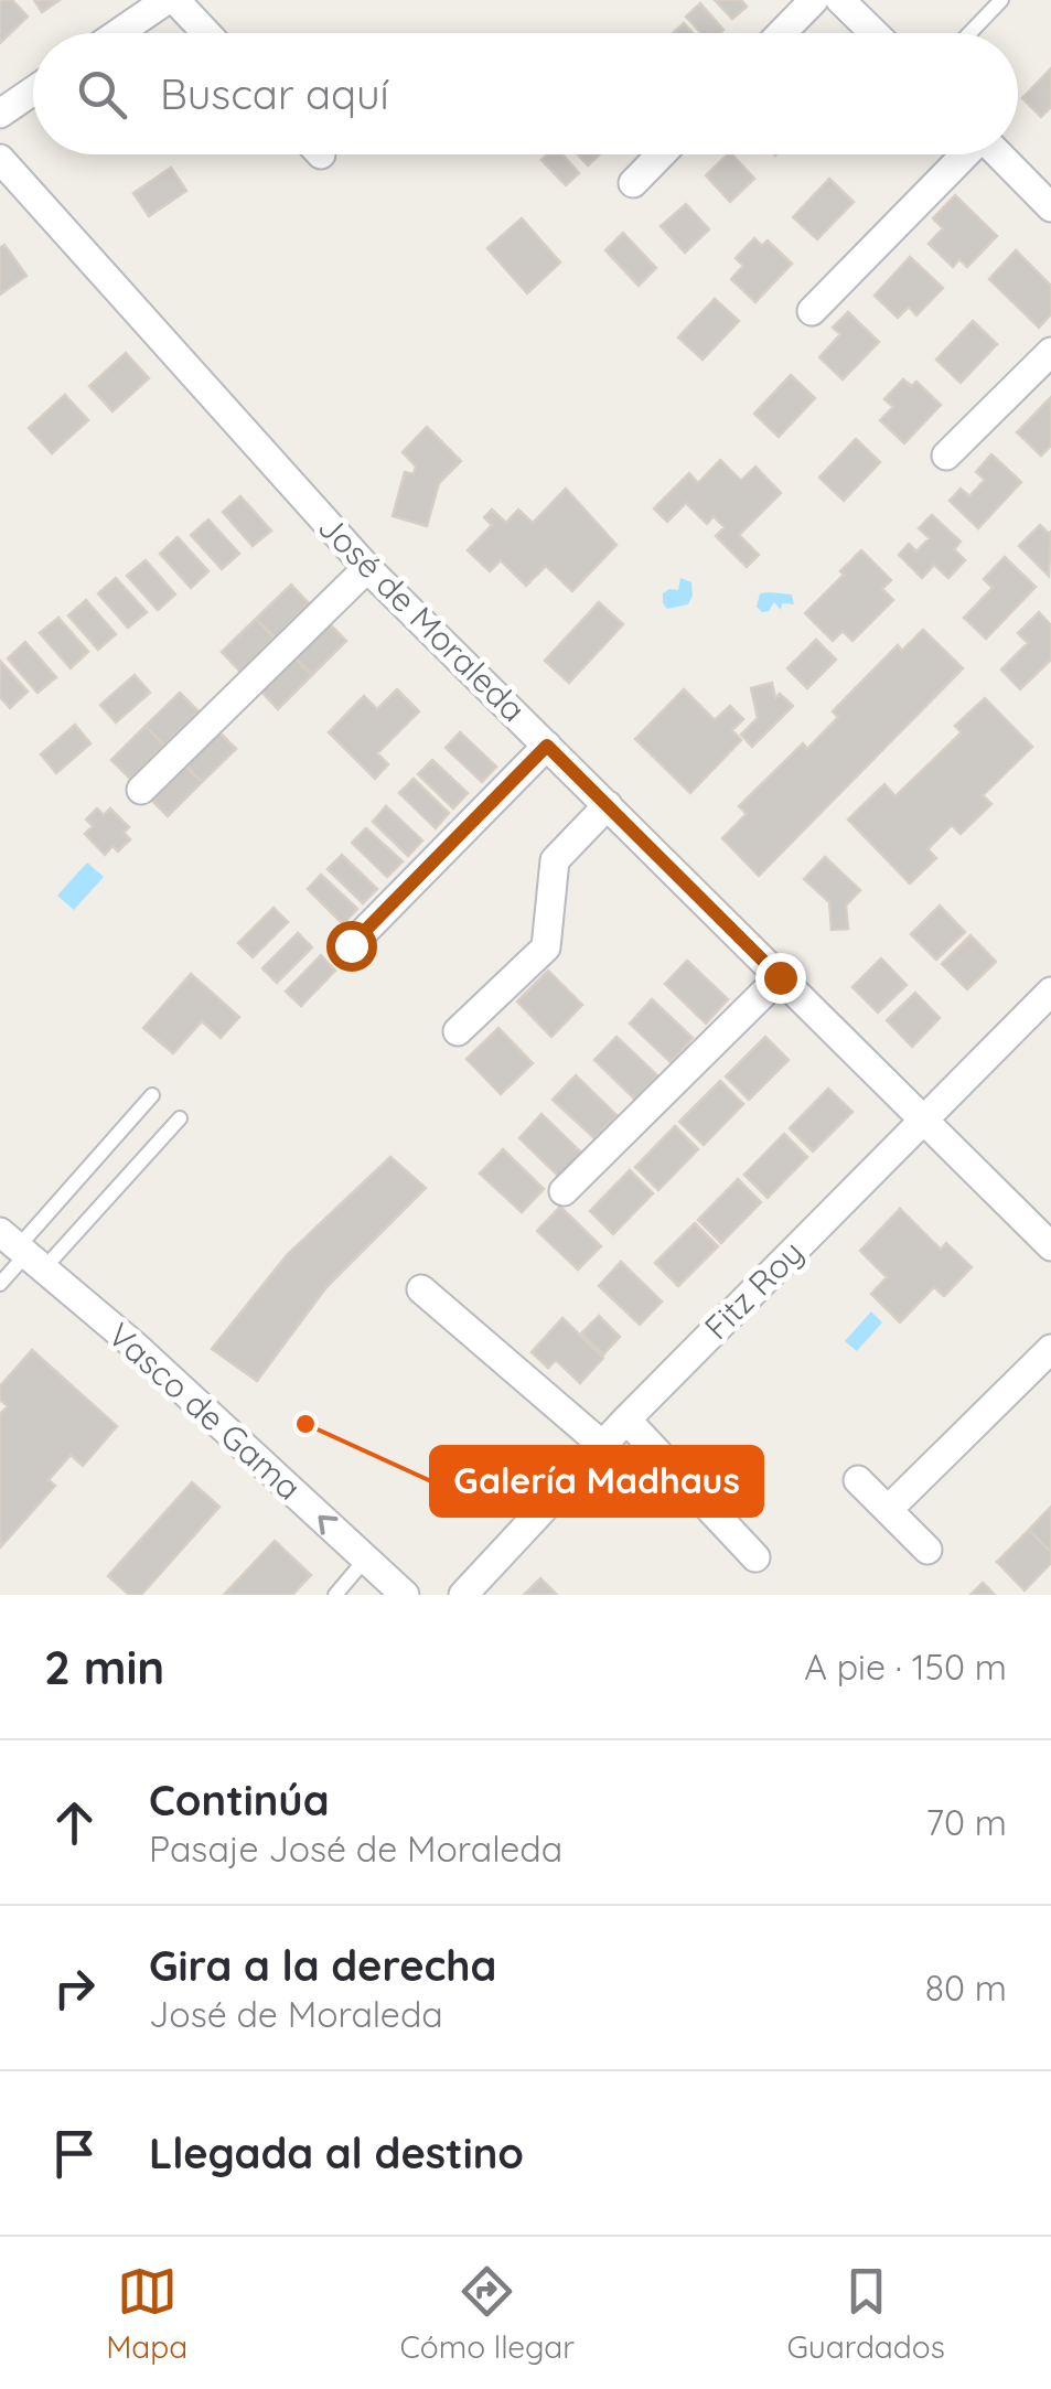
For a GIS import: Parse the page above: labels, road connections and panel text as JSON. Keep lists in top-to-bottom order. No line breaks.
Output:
{"streets":{"street":["José de Moraleda","Fitz Roy","Vasco de Gama"]},"crossings":[["José de Moraleda","Fitz Roy"]],"places":["Galería Madhaus"],"page":{"search":"Buscar aquí","heading":["2 min","A pie · 150 m"],"list":[["Continúa","Pasaje José de Moraleda","70 m"],["Gira a la derecha","José de Moraleda","80 m"],"Llegada al destino"],"nav":["Mapa","Cómo llegar","Guardados"]}}
